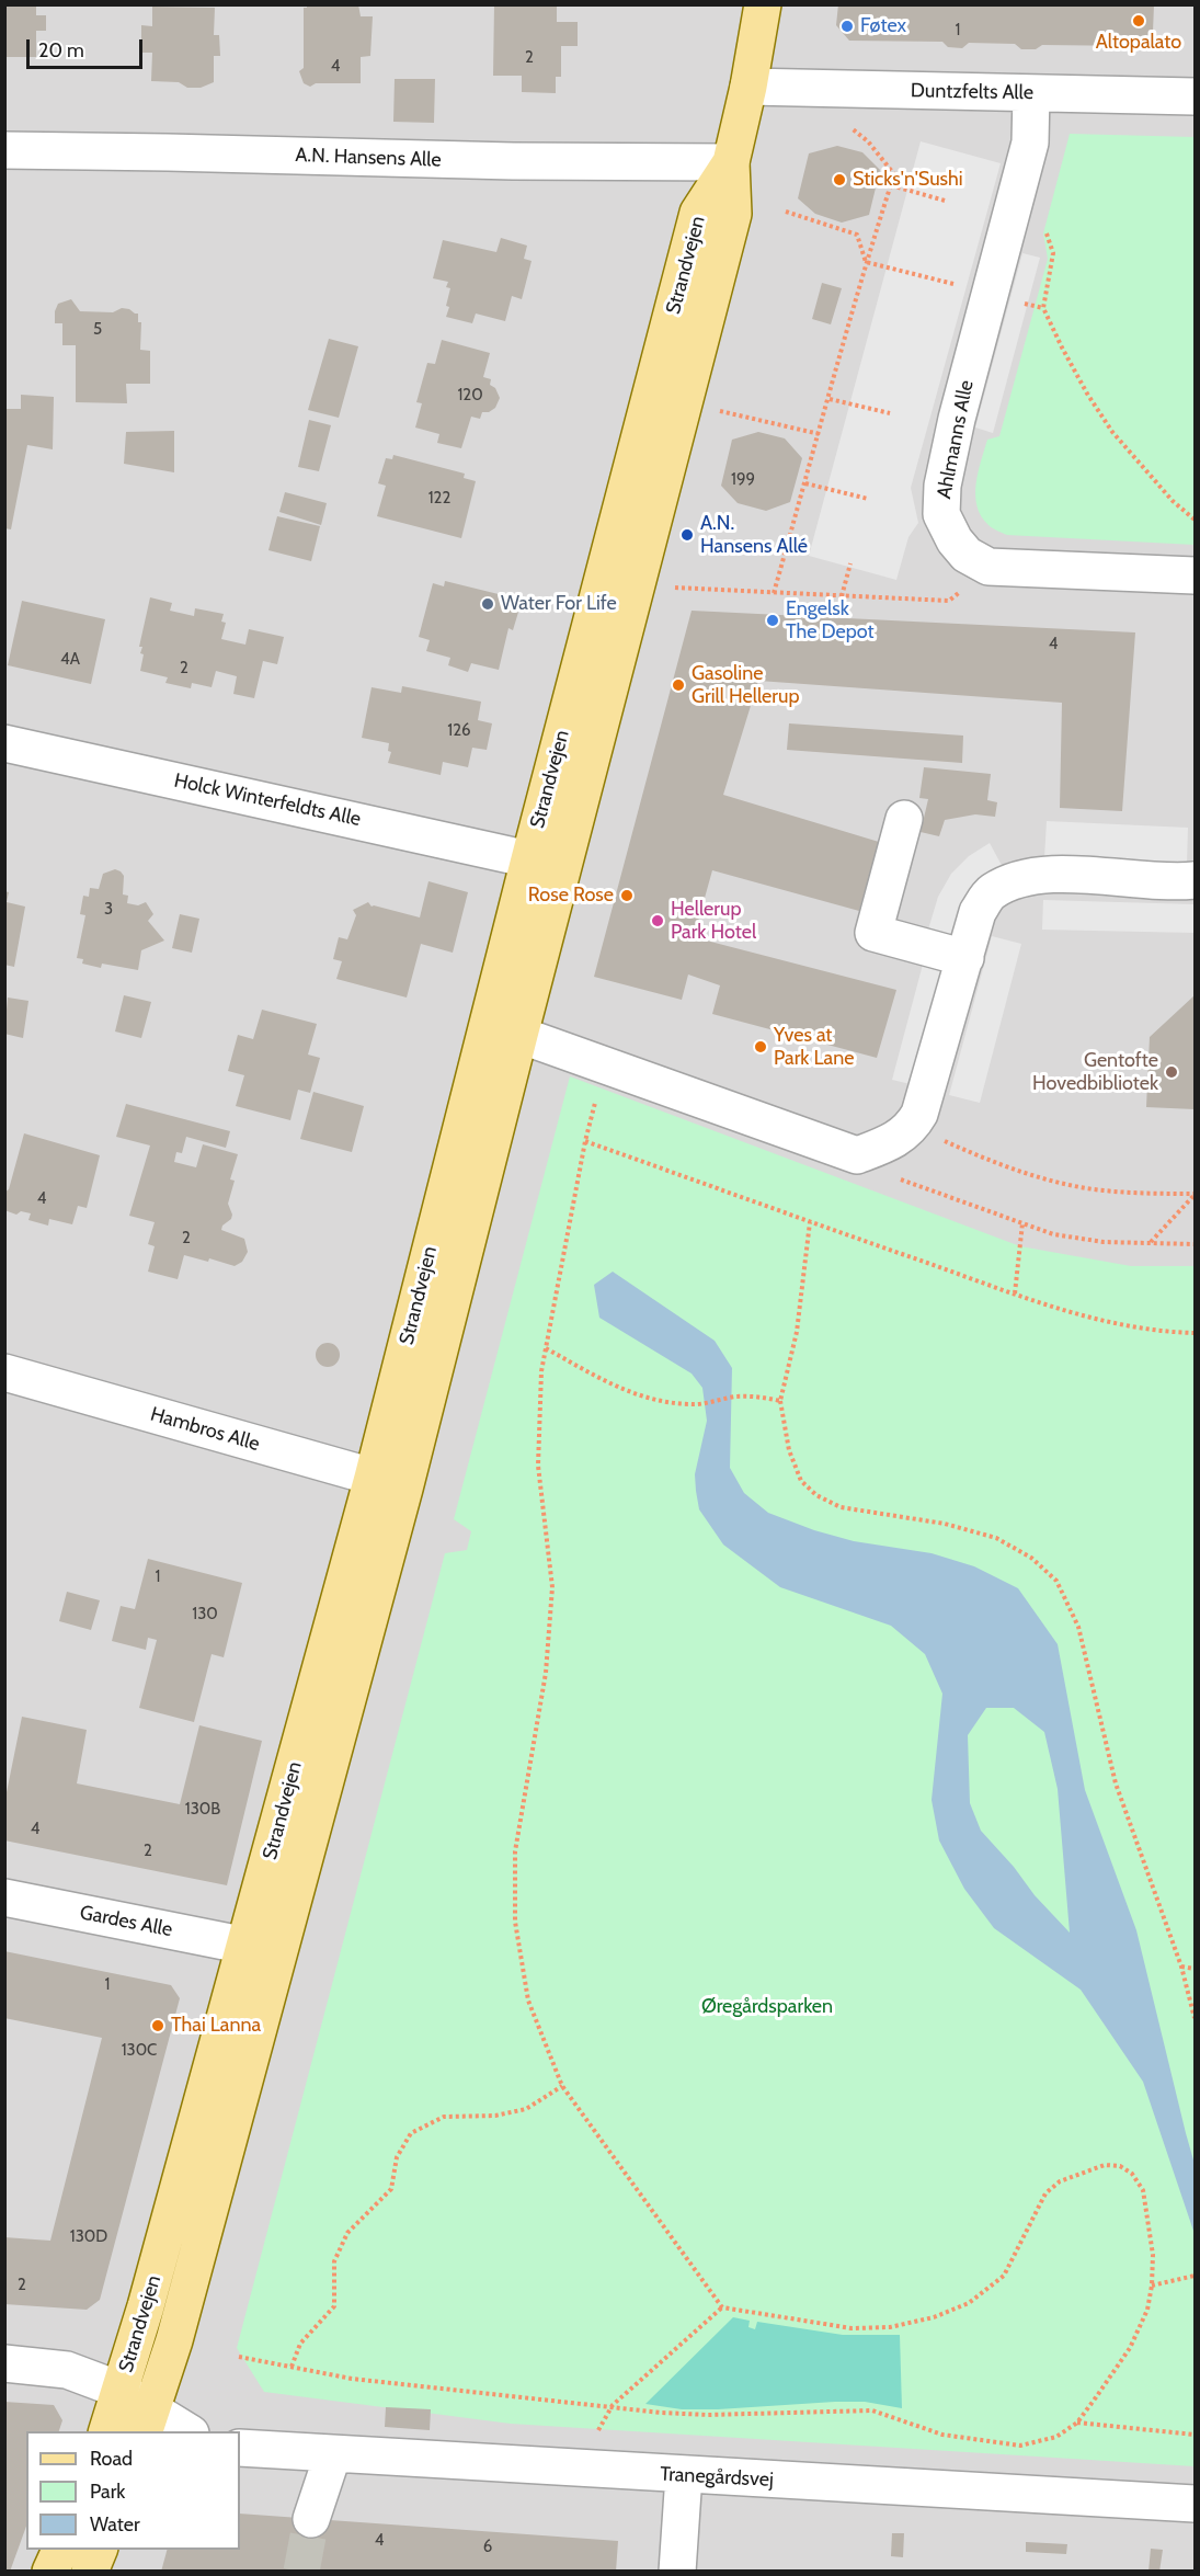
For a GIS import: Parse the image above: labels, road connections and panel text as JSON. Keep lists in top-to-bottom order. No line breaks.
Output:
{"streets":{"main road":["Strandvejen"],"street":["Duntzfelts Alle","A.N. Hansens Alle","Ahlmanns Alle","Holck Winterfeldts Alle","Hambros Alle","Gardes Alle","Tranegårdsvej"]},"crossings":[["Duntzfelts Alle","Strandvejen"],["Duntzfelts Alle","Ahlmanns Alle"],["A.N. Hansens Alle","Strandvejen"],["Strandvejen","Holck Winterfeldts Alle"],["Strandvejen","Hambros Alle"],["Strandvejen","Gardes Alle"]],"parks":["Øregårdsparken"],"places":["Altopalato","Føtex","Sticks'n'Sushi","A.N. Hansens Allé","Water For Life","Engelsk The Depot","Gasoline Grill Hellerup","Rose Rose","Hellerup Park Hotel","Yves at Park Lane","Gentofte Hovedbibliotek","Thai Lanna"],"house_numbers":["1","2","4","5","120","199","122","4","4A","2","126","3","4","2","1","130","130B","4","2","1","130C","130D","2","4","6"],"legend":["Road","Park","Water"],"scale_bar":"20 m"}
